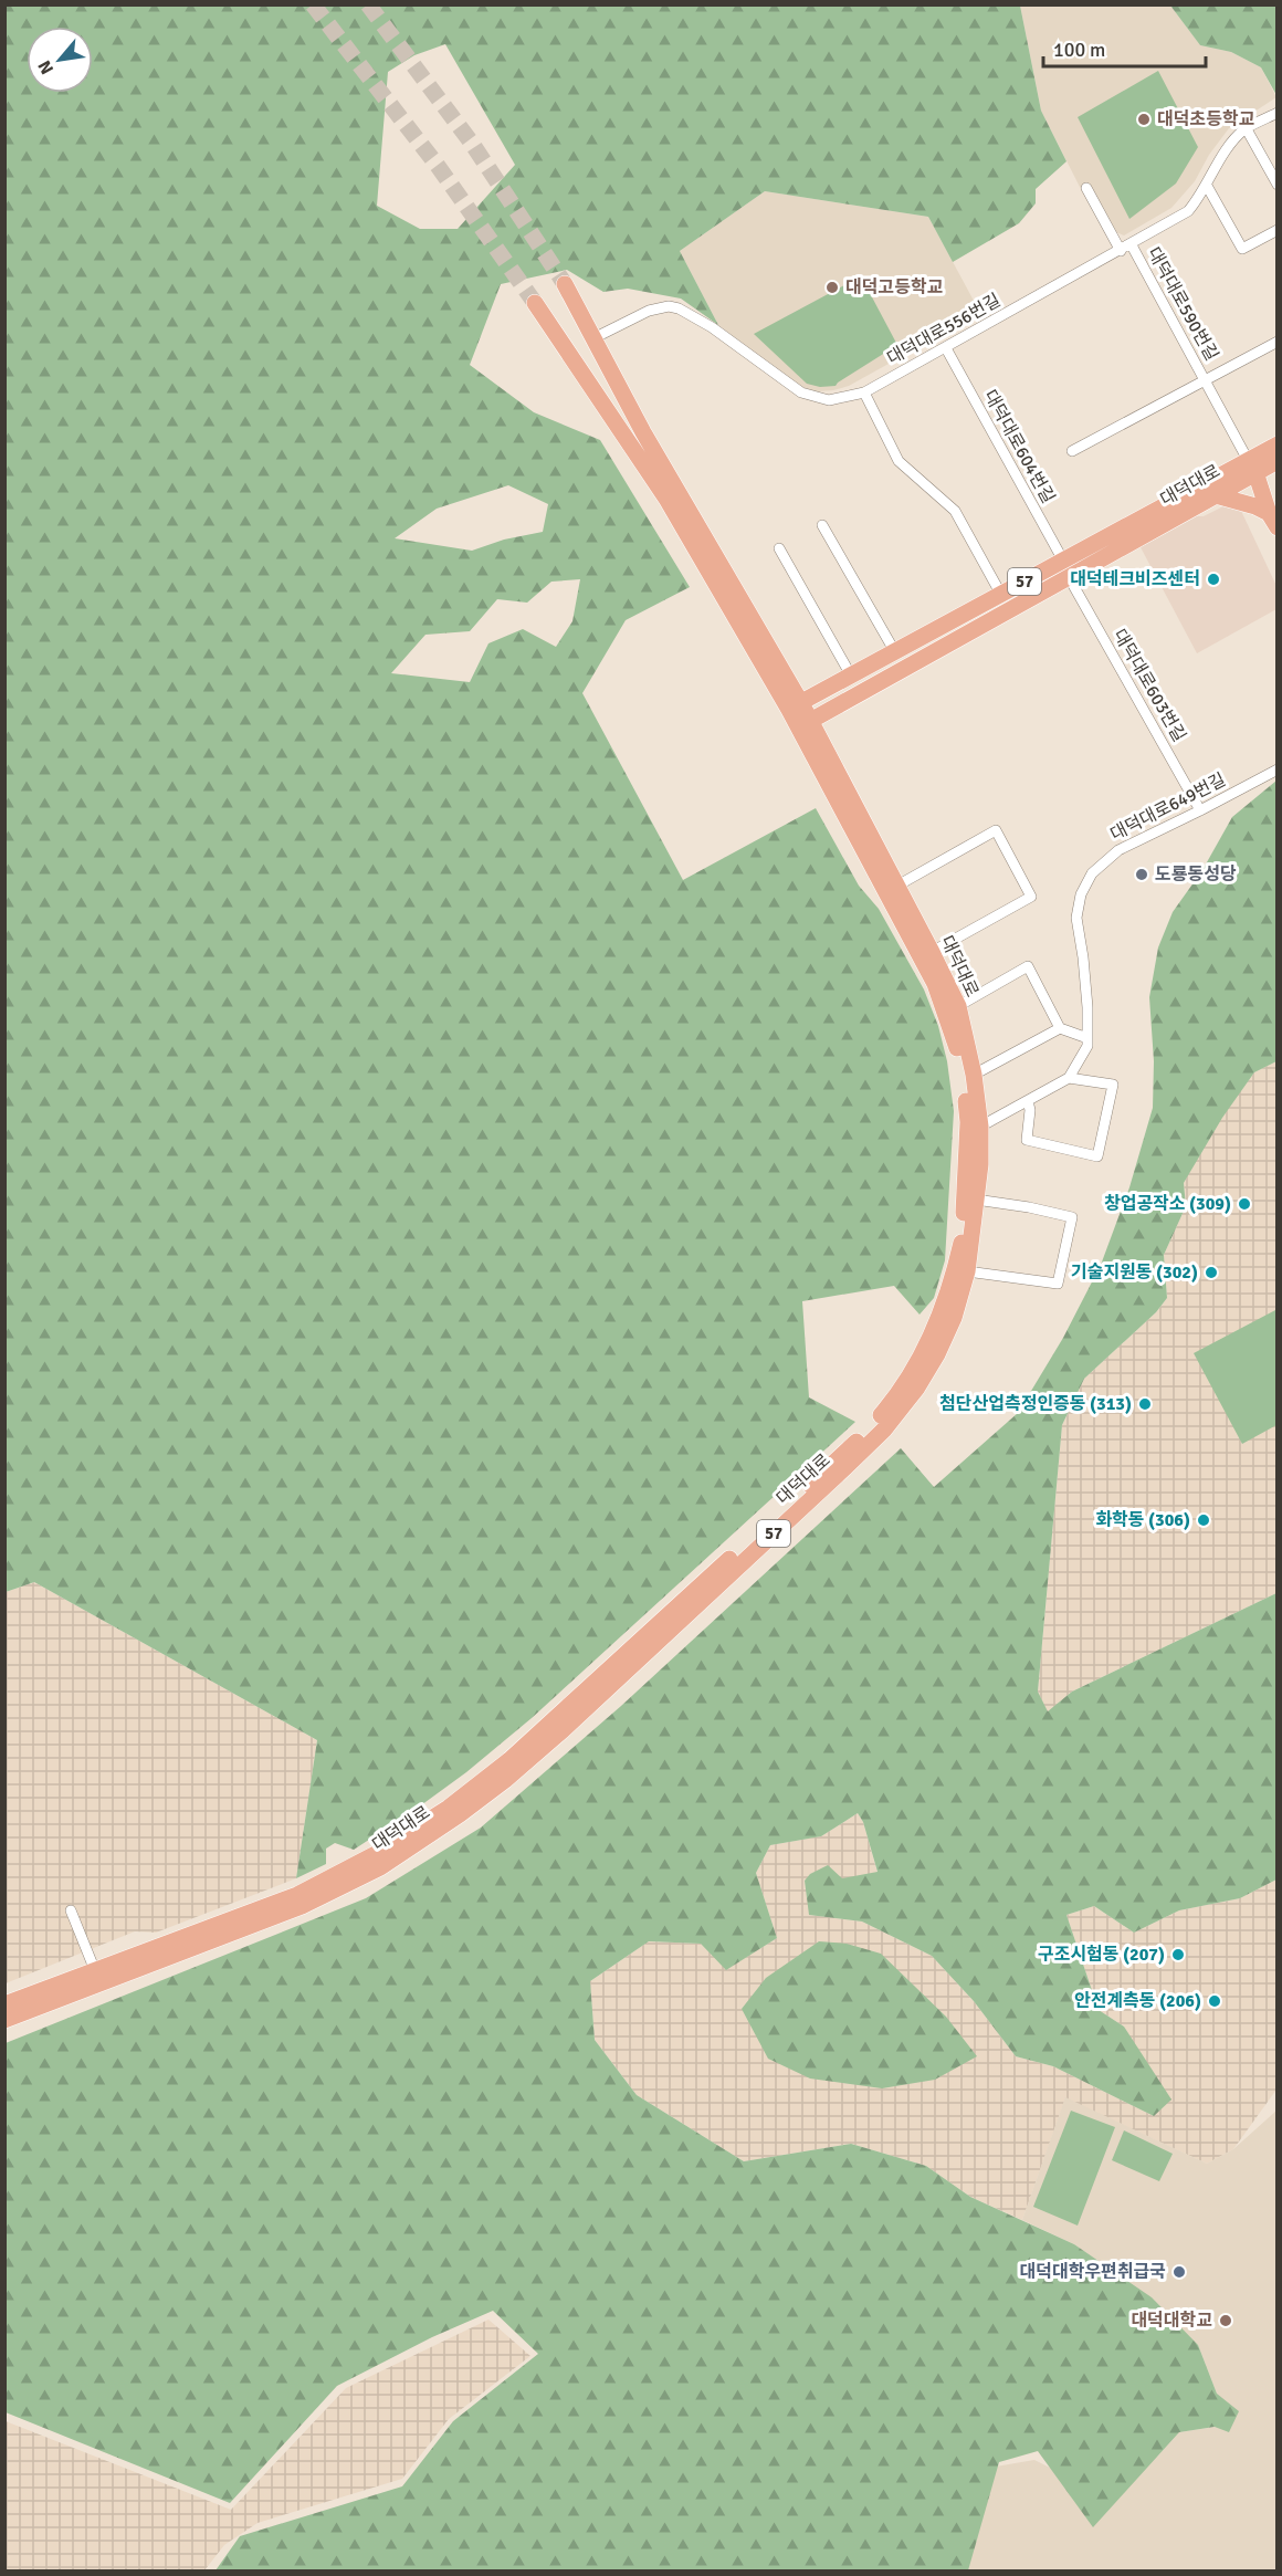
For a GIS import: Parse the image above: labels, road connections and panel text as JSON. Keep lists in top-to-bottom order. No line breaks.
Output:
{"streets":{"main road":["대덕대로","57"],"street":["대덕대로590번길","대덕대로556번길","대덕대로604번길","대덕대로603번길","대덕대로649번길"]},"crossings":[["대덕대로590번길","대덕대로556번길"],["대덕대로590번길","대덕대로"],["대덕대로556번길","대덕대로604번길"],["대덕대로604번길","대덕대로"],["대덕대로604번길","대덕대로603번길"],["대덕대로","대덕대로603번길"],["대덕대로603번길","대덕대로649번길"]],"places":["대덕초등학교","대덕고등학교","대덕테크비즈센터","도룡동성당","창업공작소 (309)","기술지원동 (302)","첨단산업측정인증동 (313)","화학동 (306)","구조시험동 (207)","안전계측동 (206)","대덕대학우편취급국","대덕대학교"],"scale_bar":"100 m","north":"bottom left"}
